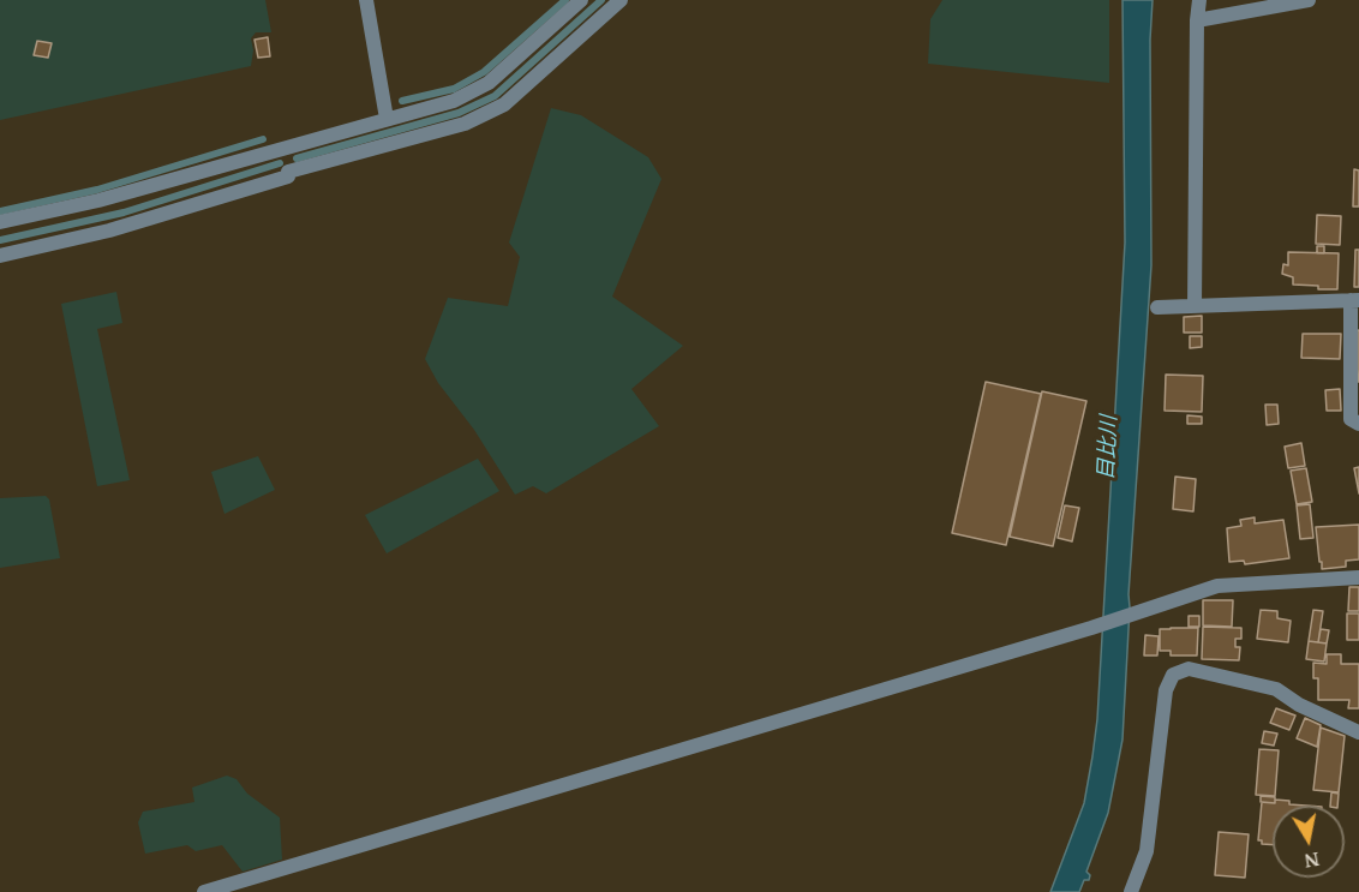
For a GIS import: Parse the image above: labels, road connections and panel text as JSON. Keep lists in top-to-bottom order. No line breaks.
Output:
{"water":["目比川"],"north":"bottom"}
